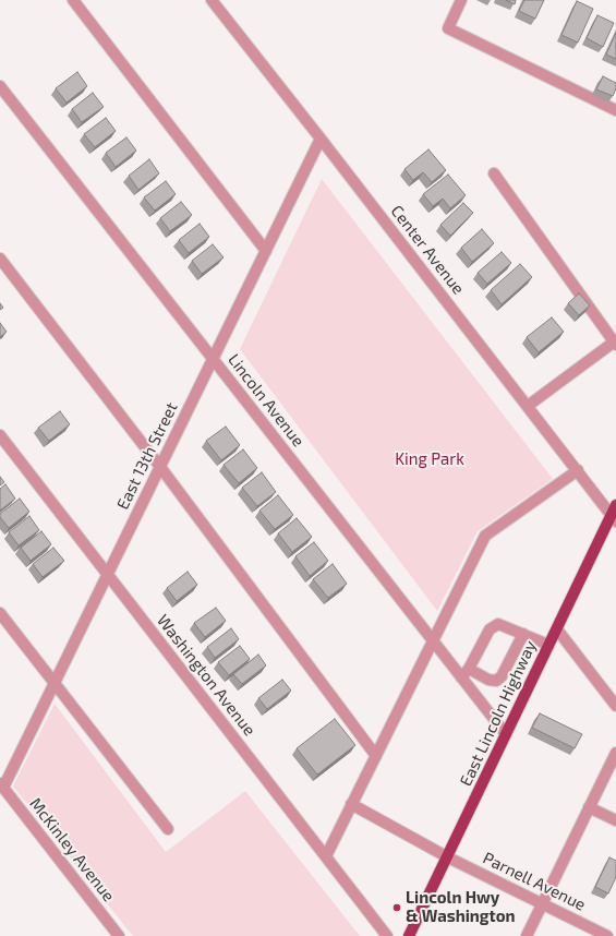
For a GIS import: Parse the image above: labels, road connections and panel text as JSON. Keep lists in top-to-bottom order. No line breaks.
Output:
{"streets":{"main road":["East Lincoln Highway"],"street":["Center Avenue","Lincoln Avenue","East 13th Street","Washington Avenue","McKinley Avenue","Parnell Avenue"]},"crossings":[["Center Avenue","East 13th Street"],["Center Avenue","East Lincoln Highway"],["Lincoln Avenue","East 13th Street"],["Lincoln Avenue","East Lincoln Highway"],["East 13th Street","Washington Avenue"],["East 13th Street","McKinley Avenue"],["East Lincoln Highway","Parnell Avenue"]],"parks":["King Park"],"places":["Lincoln Hwy & Washington"]}
